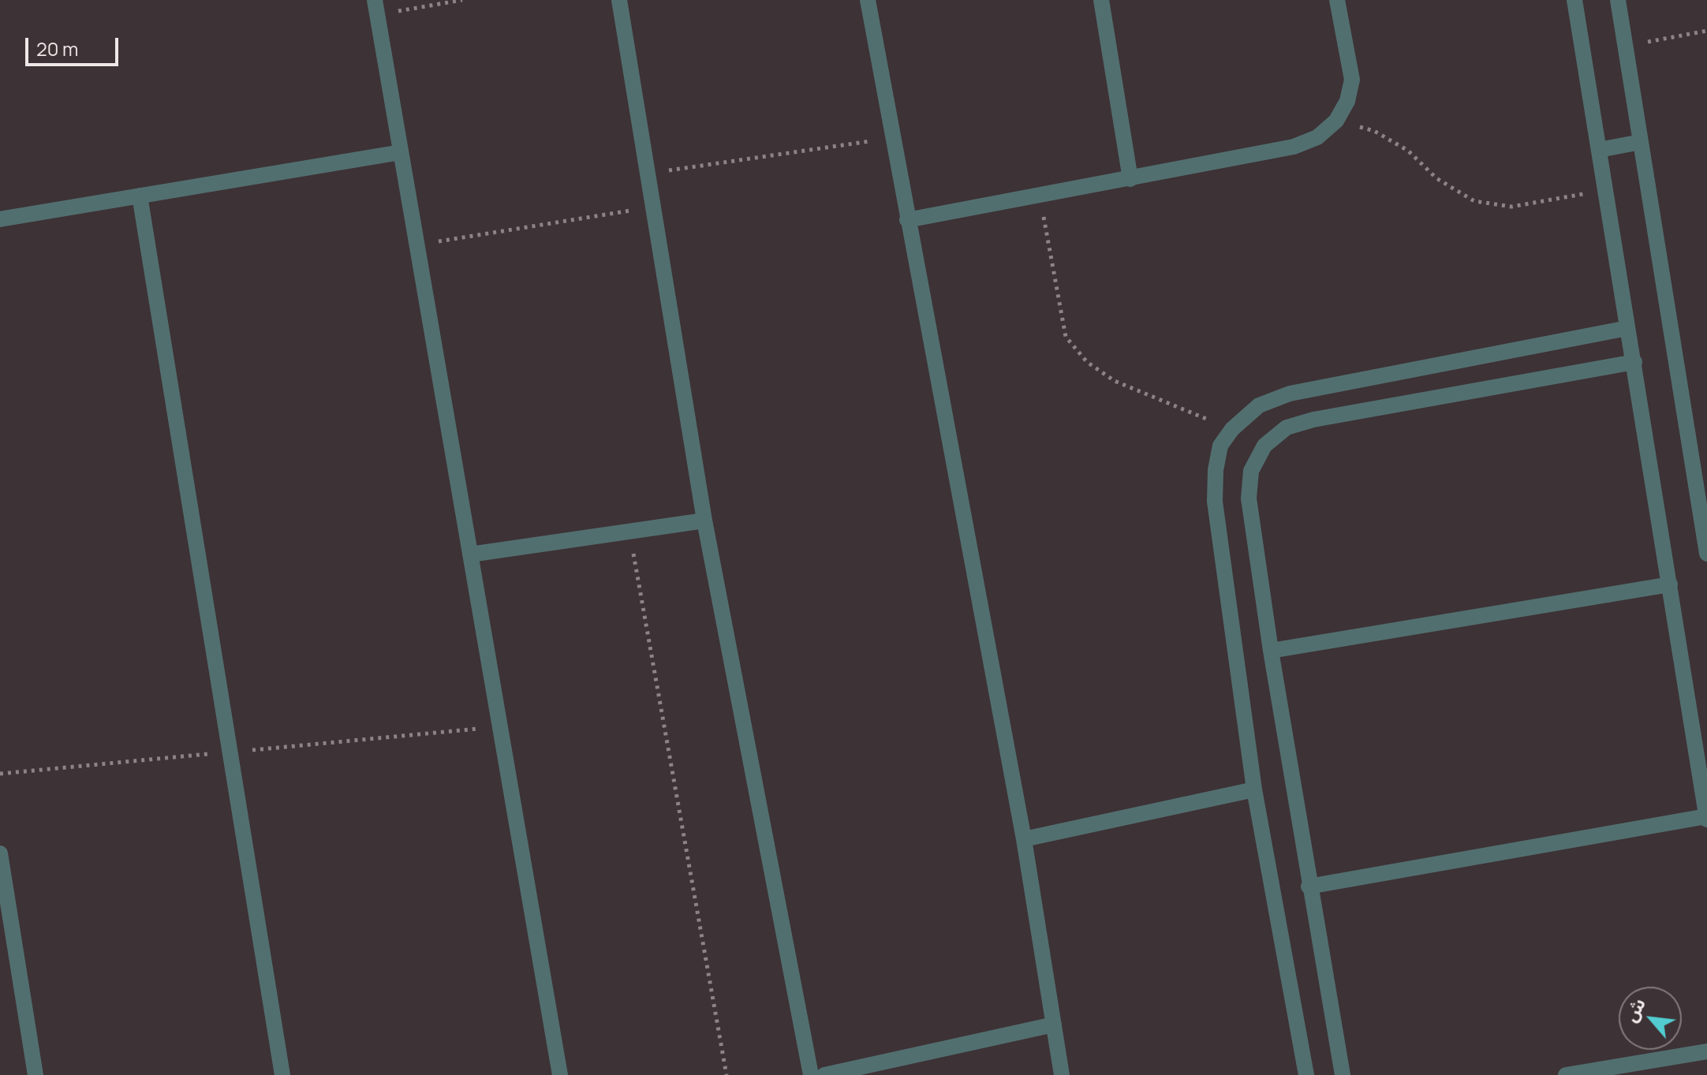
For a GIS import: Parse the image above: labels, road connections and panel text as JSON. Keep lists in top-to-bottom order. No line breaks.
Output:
{"scale_bar":"20 m","north":"top left"}
